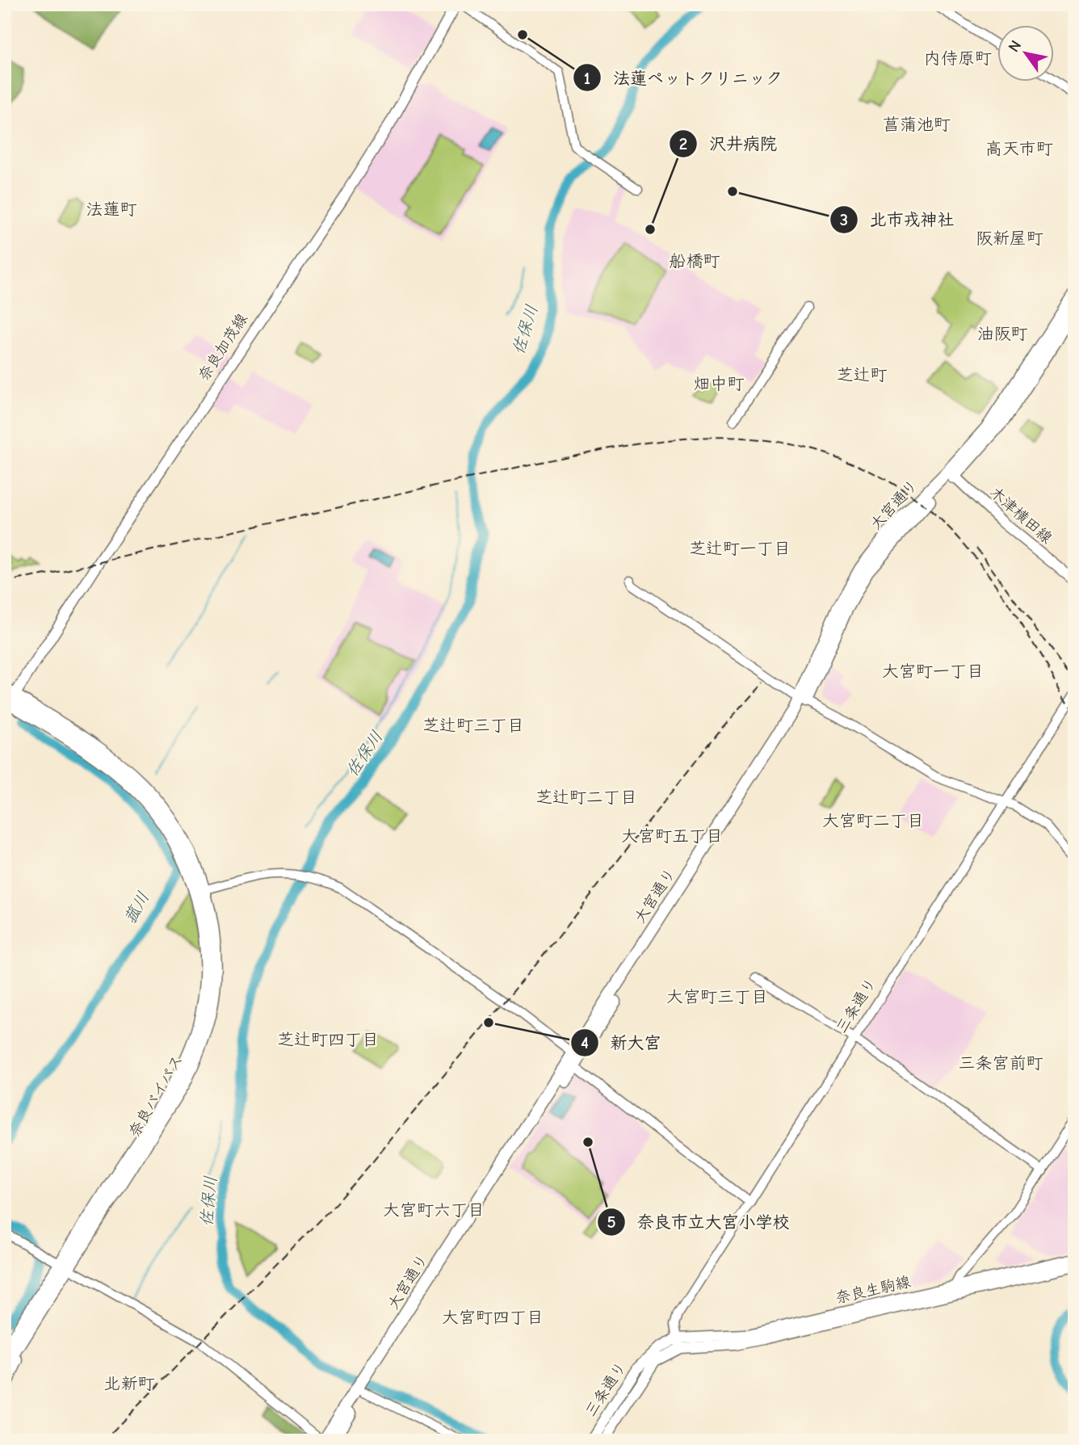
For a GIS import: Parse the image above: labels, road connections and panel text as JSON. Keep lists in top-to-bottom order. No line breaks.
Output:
{"streets":{"highway":["大宮通り","奈良バイパス"],"main road":["奈良加茂線","木津横田線","三条通り","奈良生駒線"]},"crossings":[["奈良加茂線","奈良バイパス"],["大宮通り","木津横田線"],["三条通り","奈良生駒線"]],"districts":["内侍原町","菖蒲池町","高天市町","法蓮町","阪新屋町","船橋町","油阪町","芝辻町","畑中町","芝辻町一丁目","大宮町一丁目","芝辻町三丁目","芝辻町二丁目","大宮町二丁目","大宮町五丁目","大宮町三丁目","芝辻町四丁目","三条宮前町","大宮町六丁目","大宮町四丁目","北新町"],"water":["佐保川","菰川"],"places":["法蓮ペットクリニック","北市戎神社","沢井病院","新大宮","奈良市立大宮小学校"],"north":"top left"}
